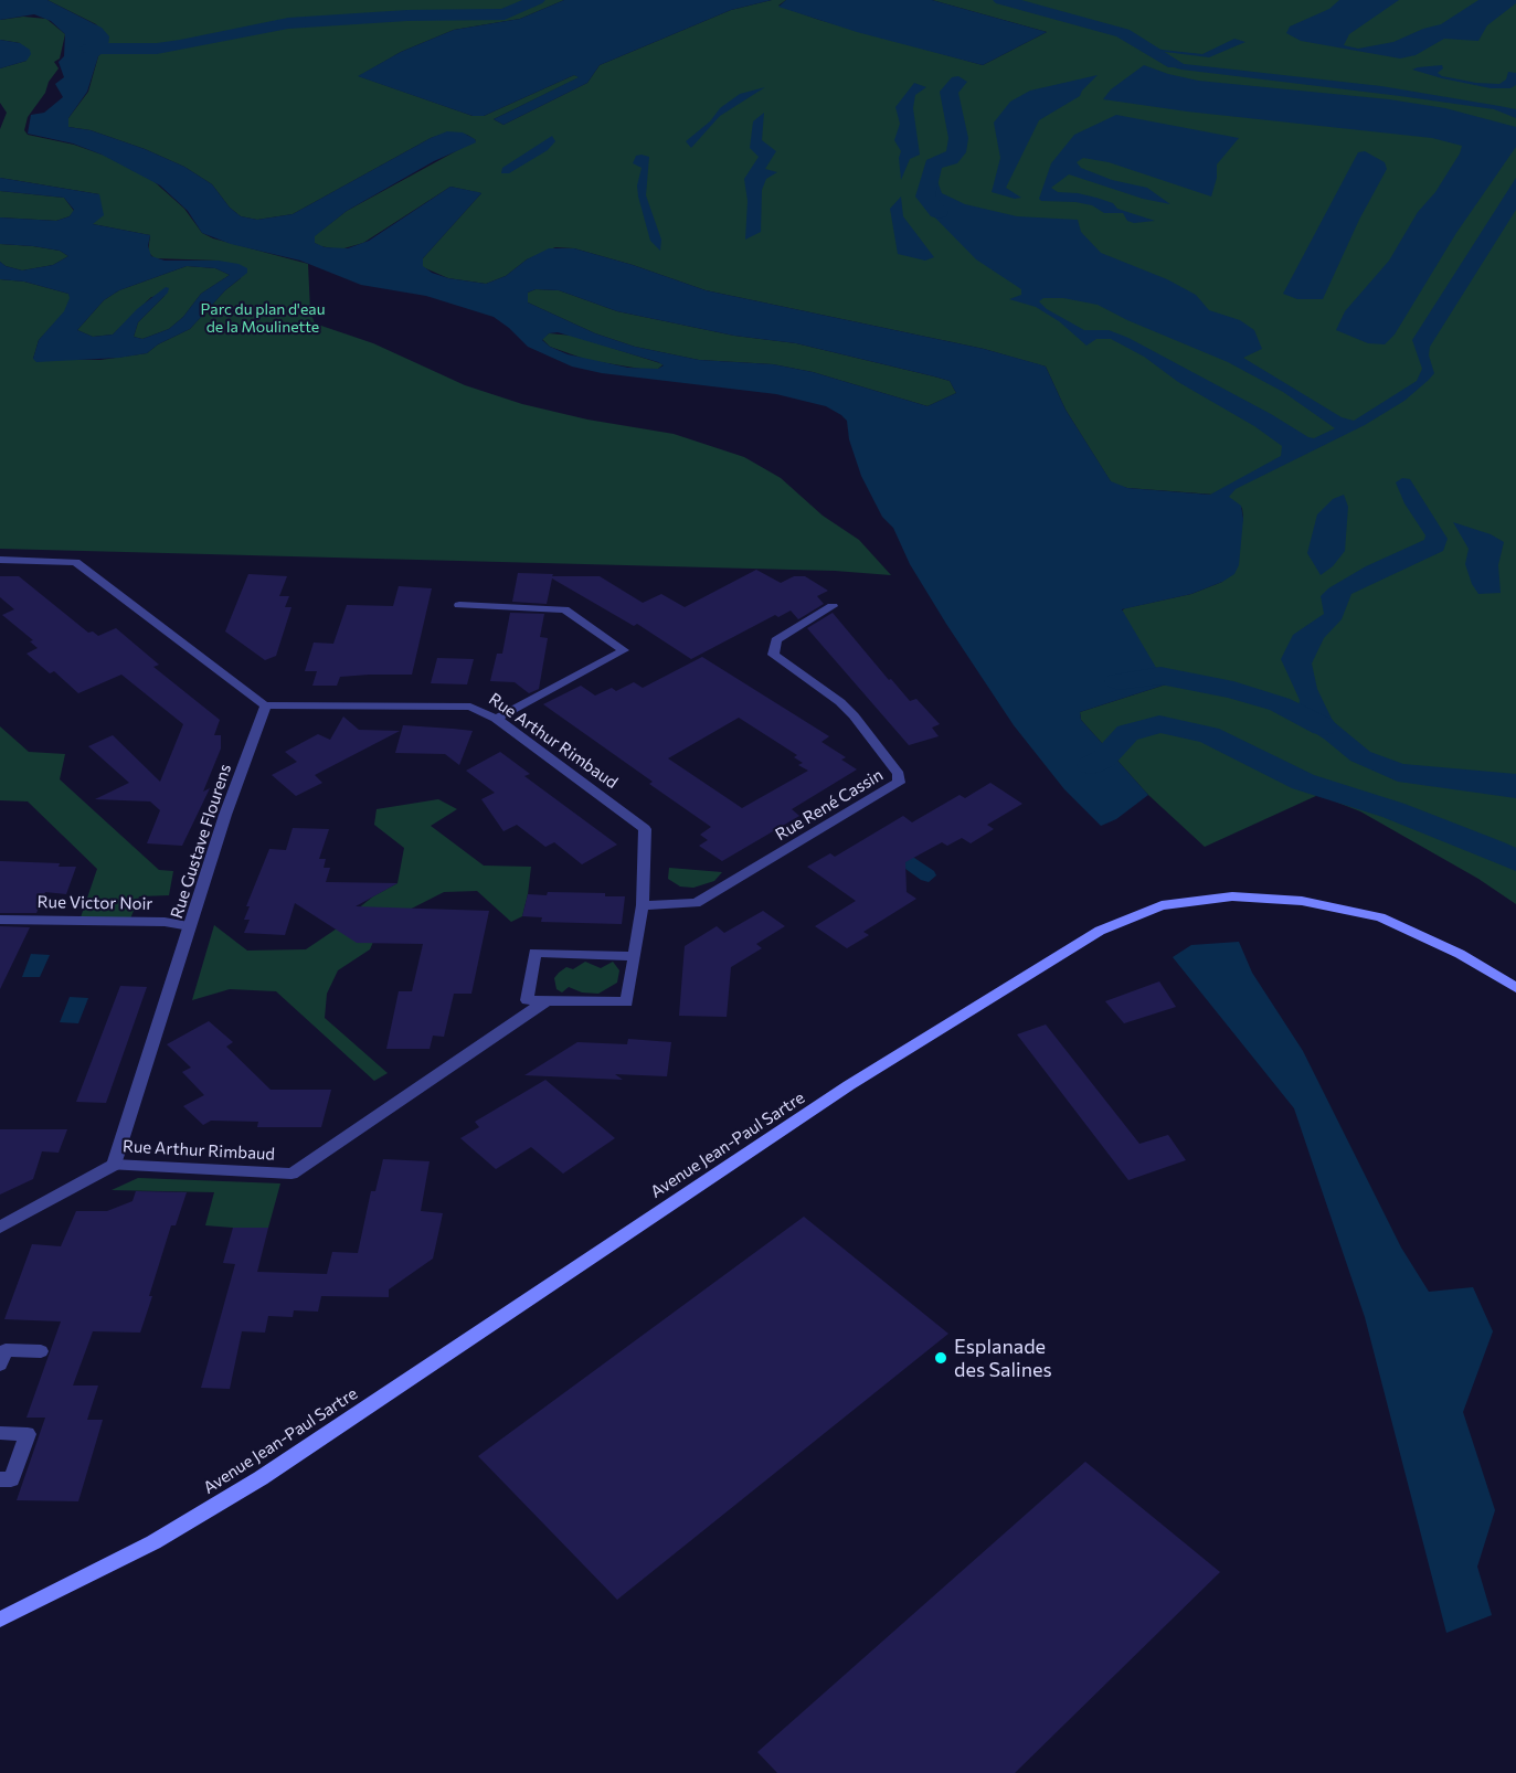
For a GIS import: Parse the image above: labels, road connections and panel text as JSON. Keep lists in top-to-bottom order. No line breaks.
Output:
{"streets":{"main road":["Avenue Jean-Paul Sartre"],"street":["Rue Arthur Rimbaud","Rue René Cassin","Rue Gustave Flourens","Rue Victor Noir"]},"crossings":[["Rue Arthur Rimbaud","Rue René Cassin"],["Rue Arthur Rimbaud","Rue Gustave Flourens"],["Rue Gustave Flourens","Rue Victor Noir"]],"parks":["Parc du plan d'eau de la Moulinette"],"places":["Esplanade des Salines"]}
